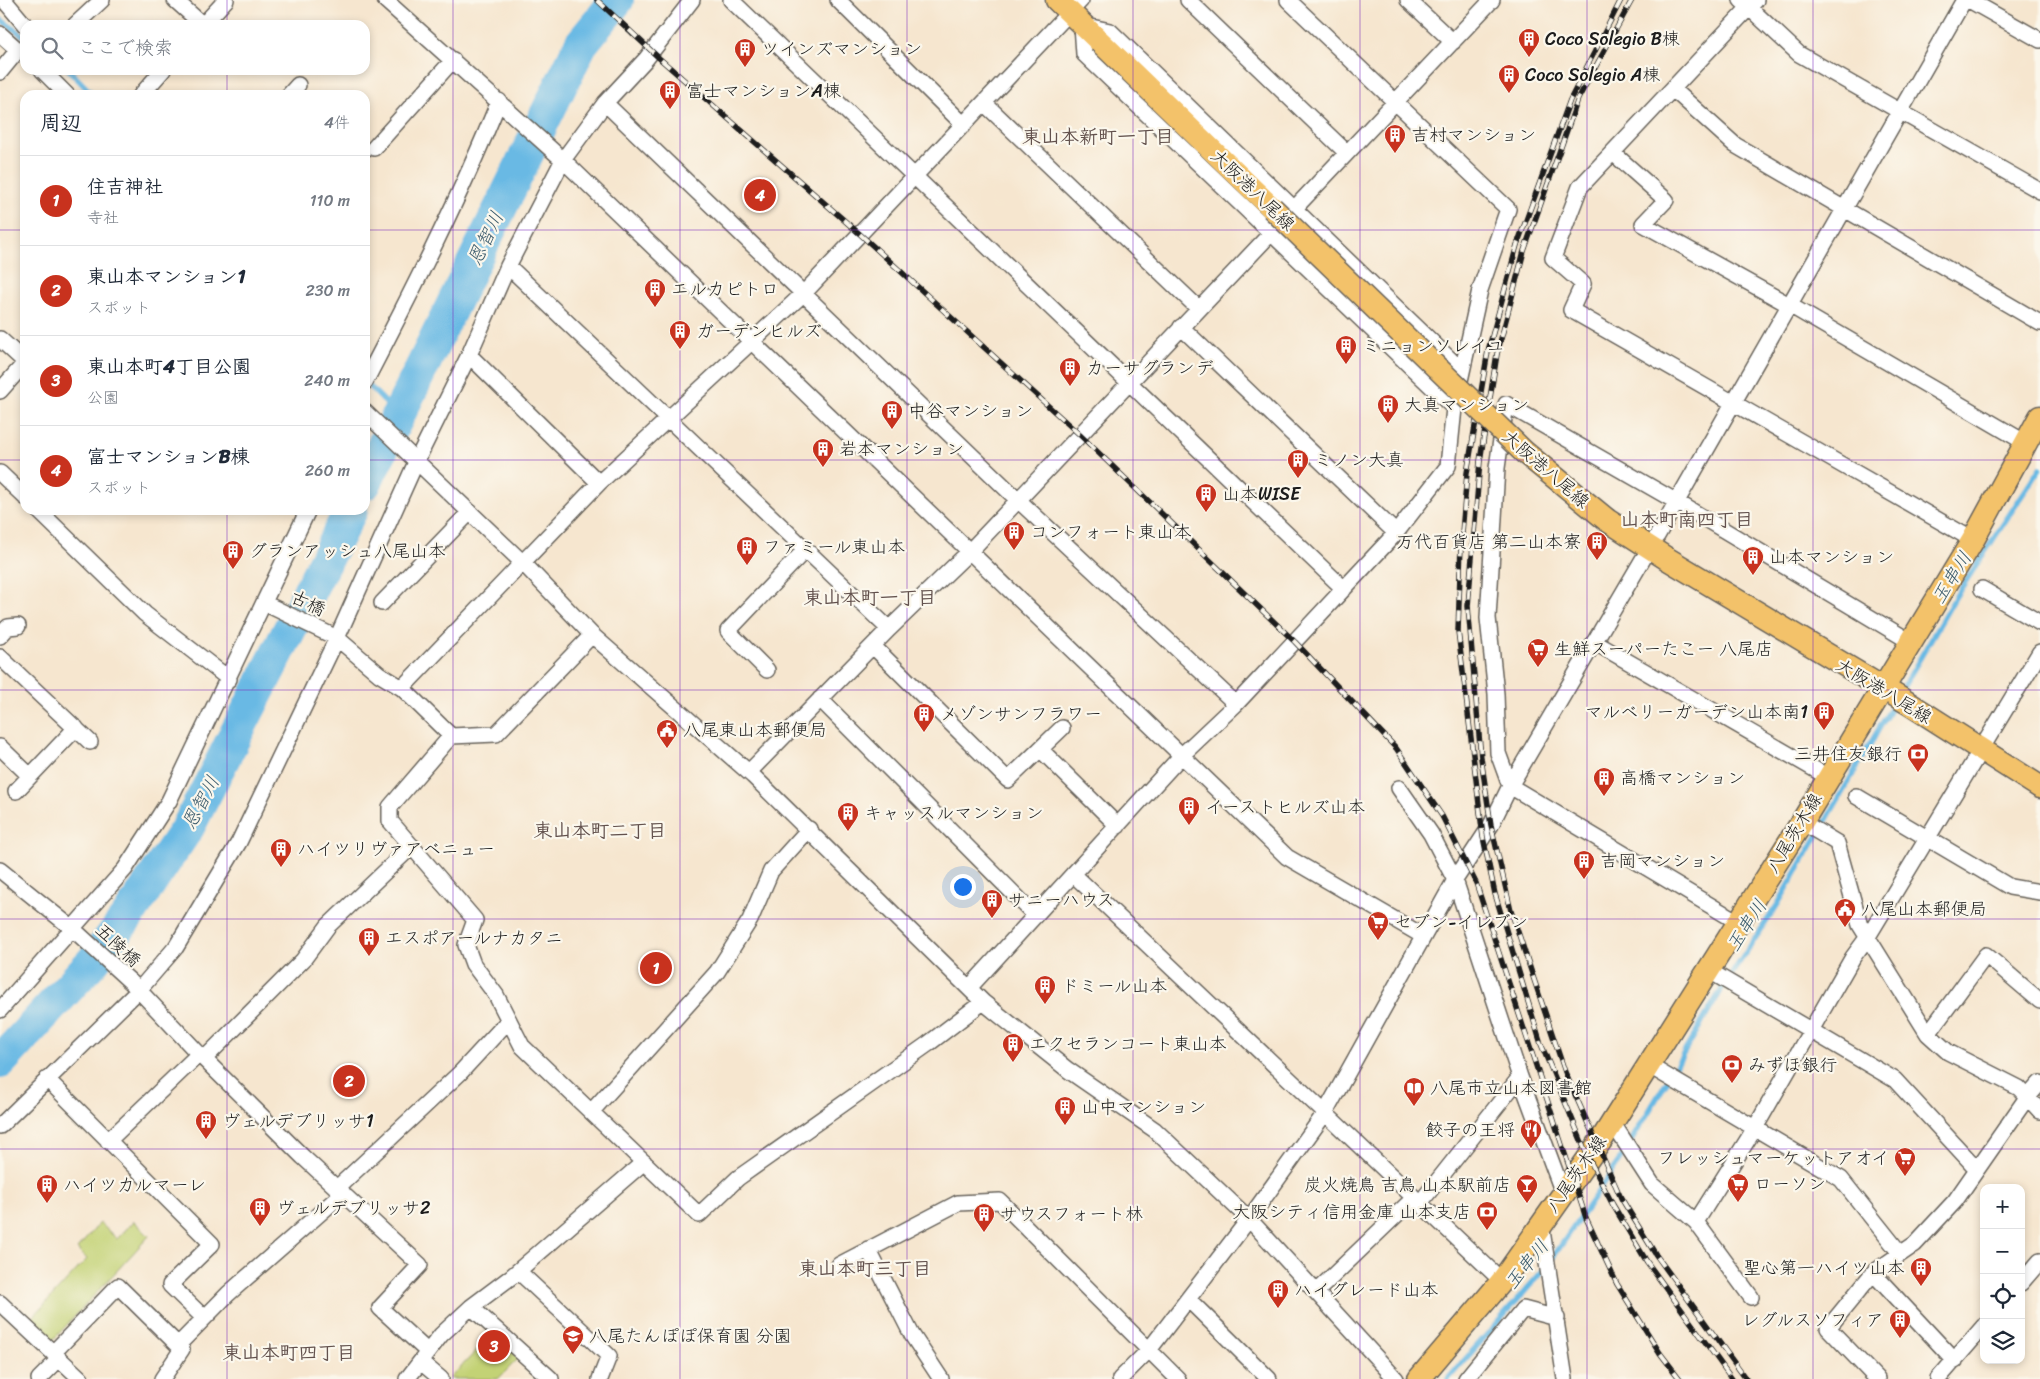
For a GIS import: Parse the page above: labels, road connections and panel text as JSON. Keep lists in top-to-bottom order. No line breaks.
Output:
{"streets":{"main road":["大阪港八尾線","八尾茨木線"],"street":["古橋","五陵橋"]},"crossings":[["大阪港八尾線","八尾茨木線"]],"districts":["東山本新町一丁目","山本町南四丁目","東山本町一丁目","東山本町二丁目","東山本町三丁目","東山本町四丁目"],"water":["恩智川","玉串川"],"places":{"building":["Coco Solegio B棟","ツインズマンション","Coco Solegio A棟","富士マンションA棟","吉村マンション","エルカピトロ","ガーデンヒルズ","ミニョンソレイユ","カーサグランデ","大真マンション","中谷マンション","岩本マンション","ミノン大真","山本WISE","コンフォート東山本","万代百貨店 第二山本寮","ファミール東山本","グランアッシュ八尾山本","山本マンション","マルベリーガーデン山本南1","メゾンサンフラワー","高橋マンション","イーストヒルズ山本","キャッスルマンション","ハイツリヴァアベニュー","吉岡マンション","サニーハウス","エスポアールナカタニ","ドミール山本","エクセランコート東山本","山中マンション","ヴェルデブリッサ1","ハイツカルマーレ","ヴェルデブリッサ2","サウスフォート林","聖心第一ハイツ山本","ハイグレード山本","レグルスソフィア"],"supermarket":["生鮮スーパーたこー 八尾店","セブン-イレブン","フレッシュマーケットアオイ","ローソン"],"public building":["八尾東山本郵便局","八尾山本郵便局"],"bank":["三井住友銀行","みずほ銀行","大阪シティ信用金庫 山本支店"],"library":["八尾市立山本図書館"],"restaurant":["餃子の王将"],"bar":["炭火焼鳥 吉鳥 山本駅前店"],"school or university":["八尾たんぽぽ保育園 分園"]},"page":{"search":"ここで検索","heading":["周辺","4件"],"list":[{"mark":"1","name":"住吉神社","note":"寺社","value":"110 m"},{"mark":"2","name":"東山本マンション1","note":"スポット","value":"230 m"},{"mark":"3","name":"東山本町4丁目公園","note":"公園","value":"240 m"},{"mark":"4","name":"富士マンションB棟","note":"スポット","value":"260 m"}],"pins":["4","1","2","3"],"map_buttons":["+","−"]}}
